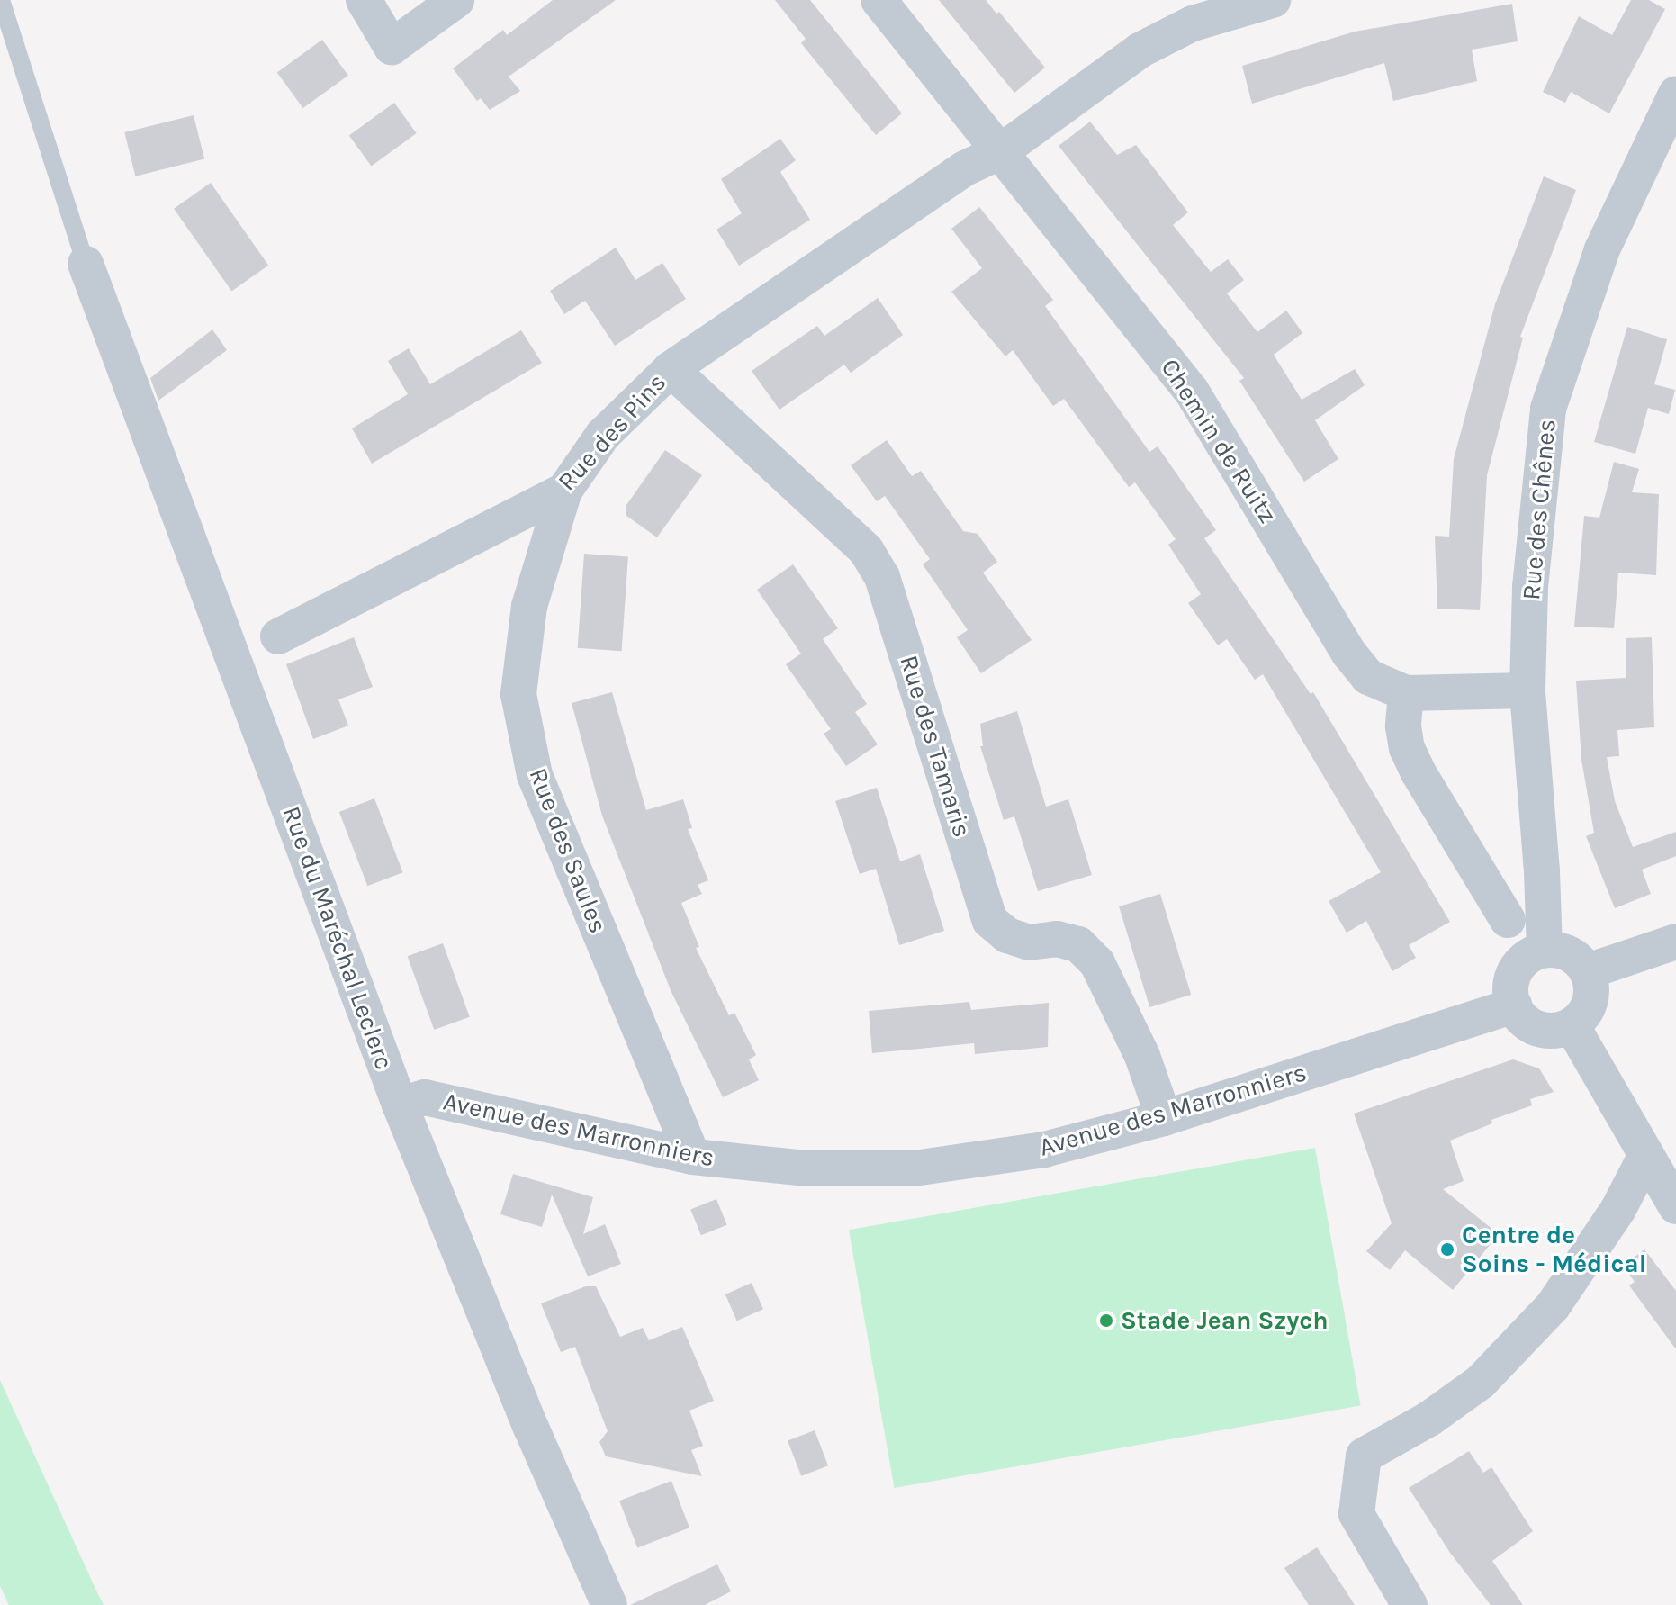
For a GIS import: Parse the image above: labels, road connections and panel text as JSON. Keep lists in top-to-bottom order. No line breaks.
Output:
{"streets":{"street":["Rue des Pins","Chemin de Ruitz","Rue des Chênes","Rue des Tamaris","Rue des Saules","Rue du Maréchal Leclerc","Avenue des Marronniers"]},"crossings":[["Rue des Pins","Chemin de Ruitz"],["Rue des Pins","Rue des Tamaris"],["Rue des Pins","Rue des Saules"],["Chemin de Ruitz","Rue des Chênes"],["Rue des Chênes","Avenue des Marronniers"],["Rue des Tamaris","Avenue des Marronniers"],["Rue des Saules","Avenue des Marronniers"],["Rue du Maréchal Leclerc","Avenue des Marronniers"]],"places":["Centre de Soins - Médical","Stade Jean Szych"]}
